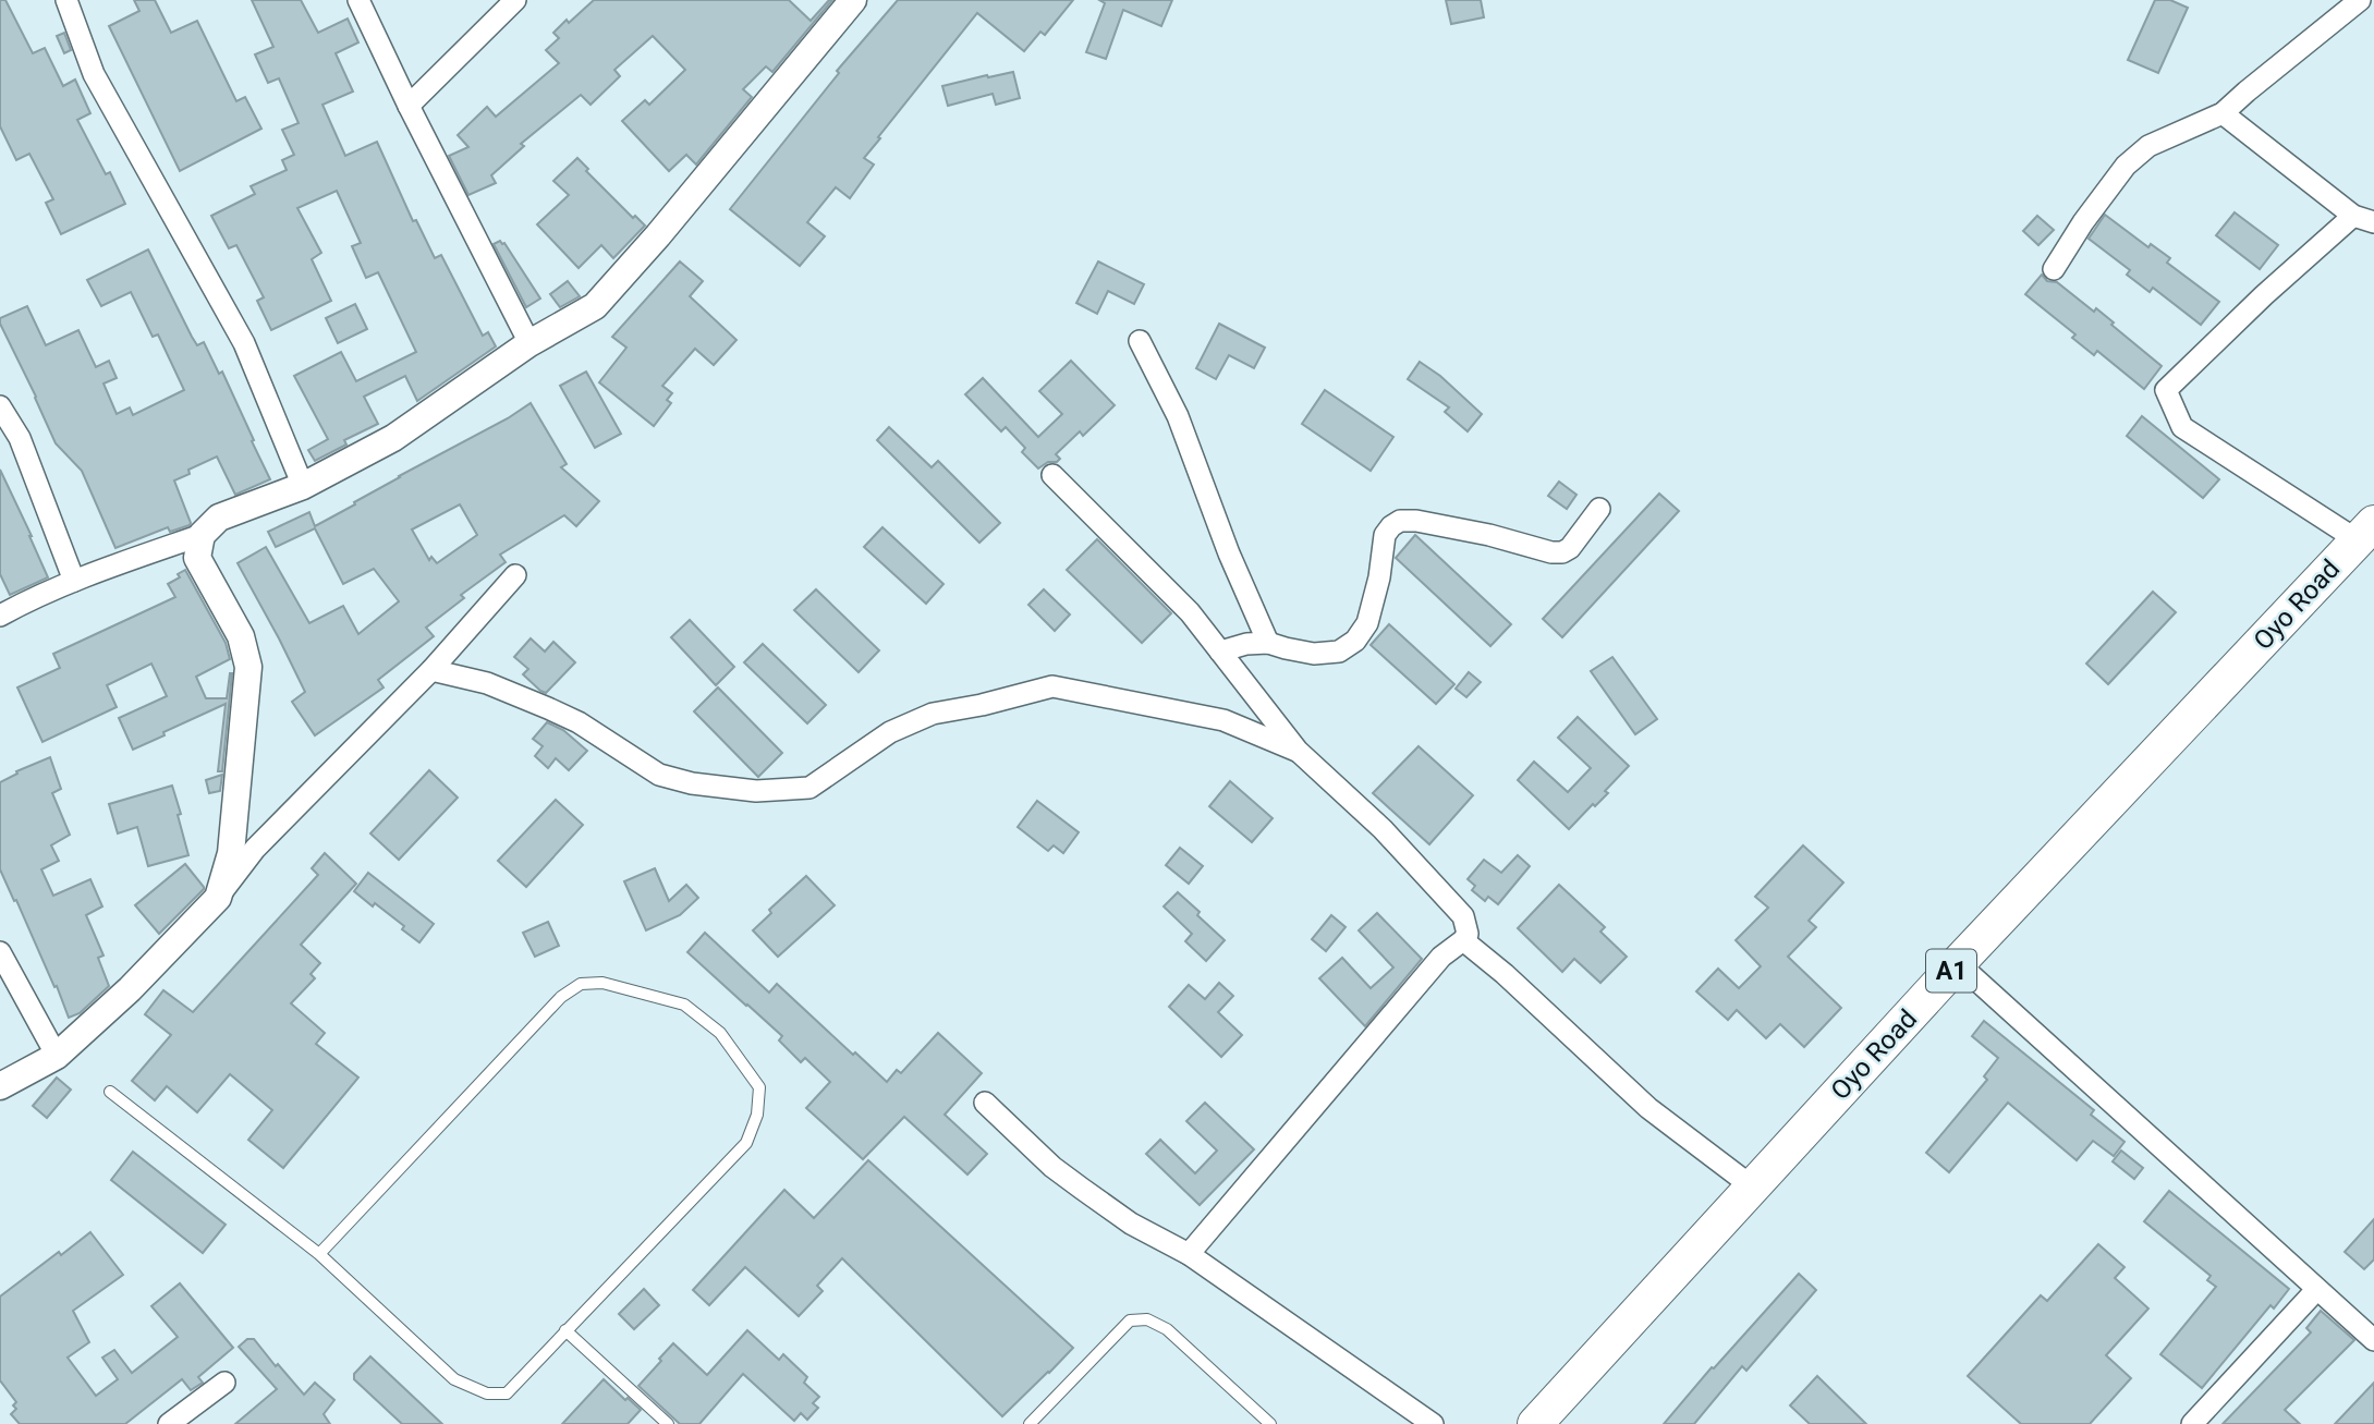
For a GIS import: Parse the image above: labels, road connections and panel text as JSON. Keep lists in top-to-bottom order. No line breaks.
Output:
{"streets":{"highway":["Oyo Road","A1"]}}
